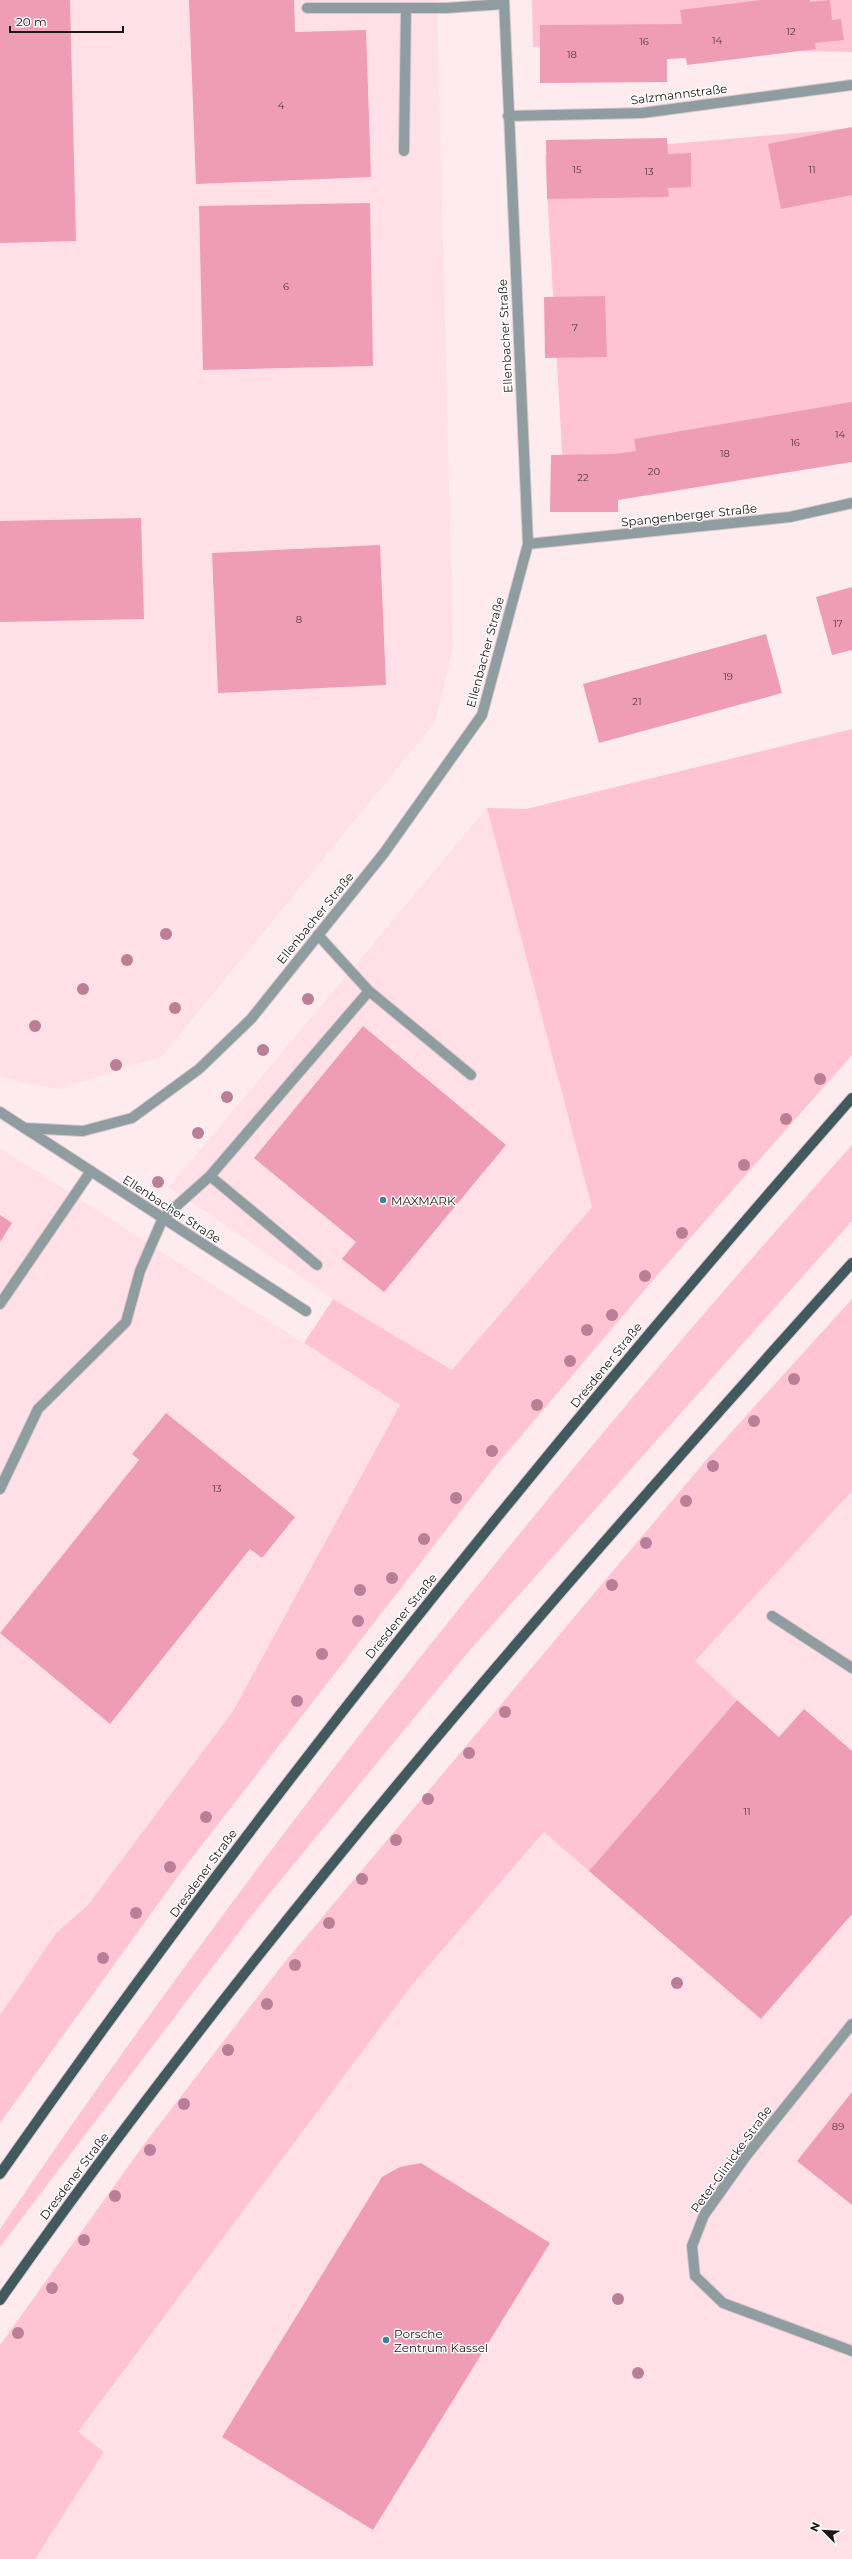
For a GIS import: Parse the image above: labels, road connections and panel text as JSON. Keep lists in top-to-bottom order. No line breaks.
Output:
{"streets":{"main road":["Dresdener Straße"],"street":["Salzmannstraße","Ellenbacher Straße","Spangenberger Straße","Peter-Glinicke-Straße"]},"crossings":[["Salzmannstraße","Ellenbacher Straße"],["Ellenbacher Straße","Spangenberger Straße"]],"places":["MAXMARK","Porsche Zentrum Kassel"],"house_numbers":["12","14","16","18","4","15","11","13","6","7","14","16","18","20","22","8","17","19","21","13","11","89"],"scale_bar":"20 m","north":"top left"}
